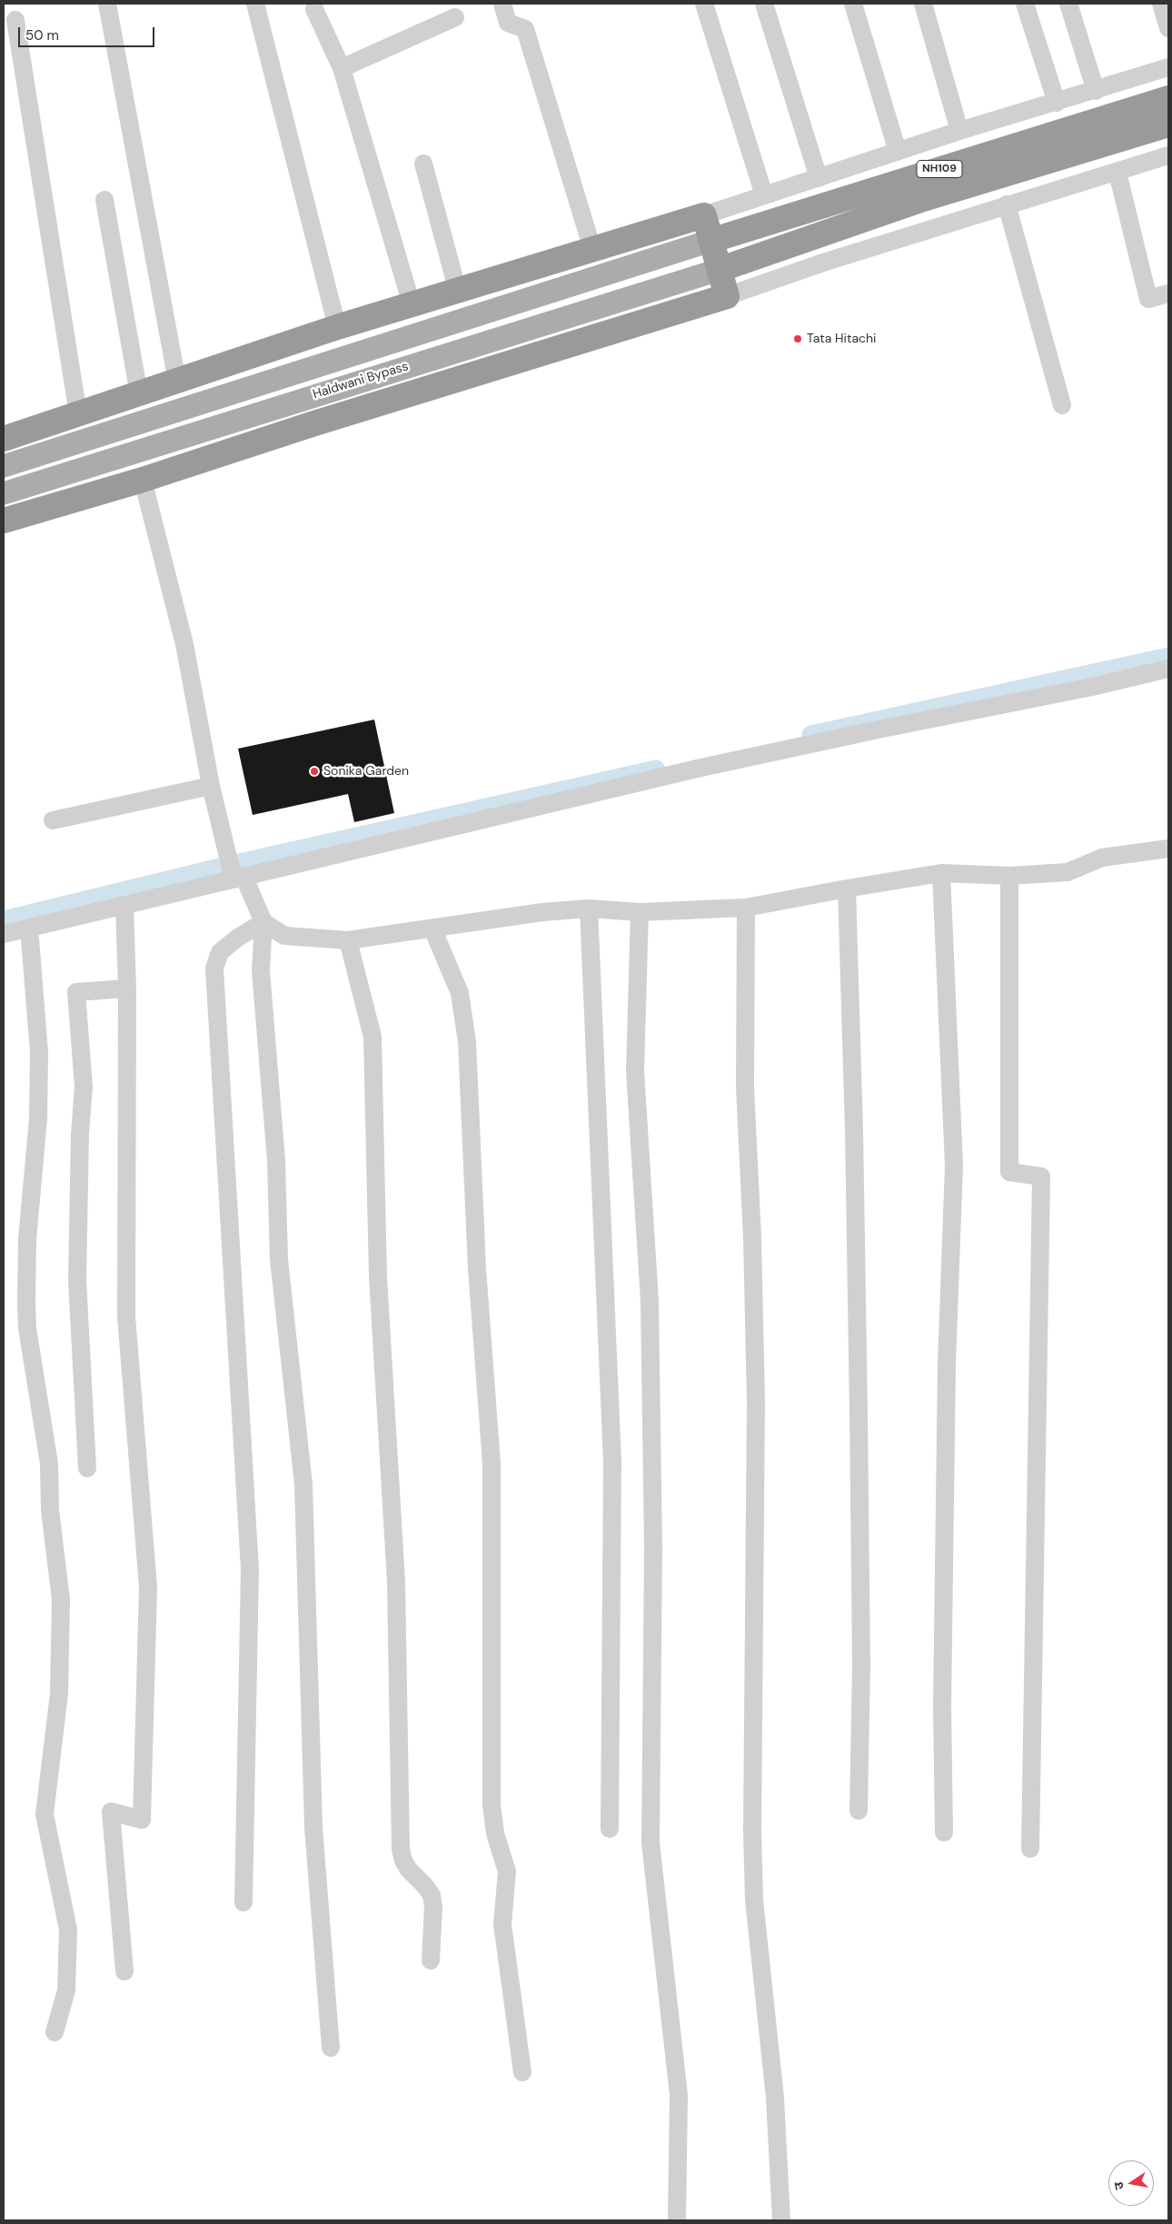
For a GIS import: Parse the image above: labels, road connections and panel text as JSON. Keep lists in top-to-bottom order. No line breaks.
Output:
{"streets":{"highway":["NH109"],"main road":["Haldwani Bypass"]},"crossings":[["NH109","Haldwani Bypass"]],"places":["Tata Hitachi","Sonika Garden"],"scale_bar":"50 m","north":"left"}
